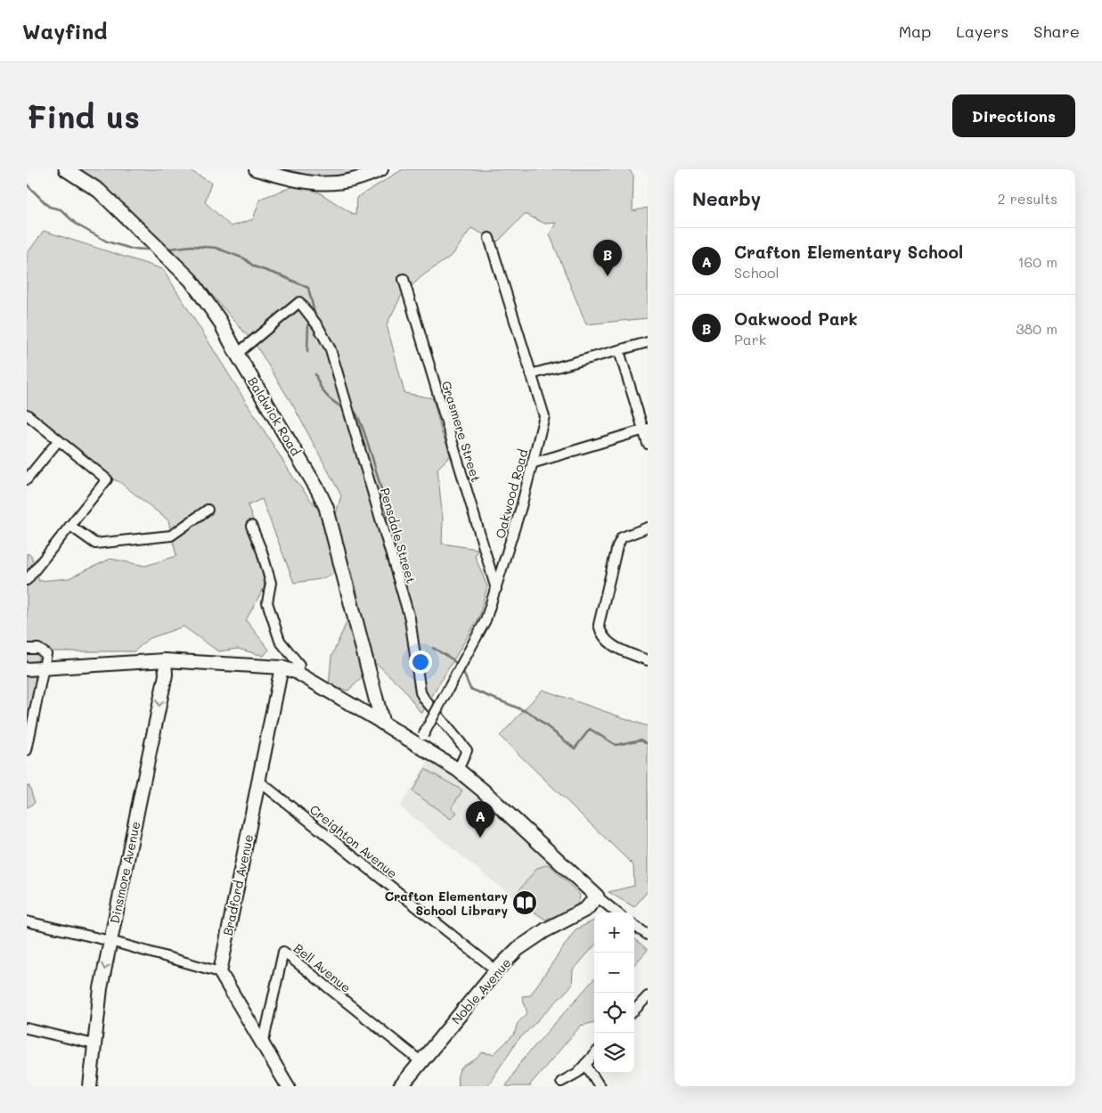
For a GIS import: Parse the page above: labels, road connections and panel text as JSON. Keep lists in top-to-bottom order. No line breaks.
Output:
{"streets":{"main road":["Baldwick Road","Dinsmore Avenue","Bradford Avenue","Noble Avenue"],"street":["Grasmere Street","Oakwood Road","Pensdale Street","Creighton Avenue","Bell Avenue"]},"crossings":[["Baldwick Road","Pensdale Street"],["Grasmere Street","Oakwood Road"],["Creighton Avenue","Bradford Avenue"],["Creighton Avenue","Noble Avenue"],["Bell Avenue","Noble Avenue"]],"one_way":["Dinsmore Avenue"],"places":{"library":["Crafton Elementary School Library"]},"page":{"header":"Wayfind","nav":["Map","Layers","Share"],"buttons":"Directions","title":"Find us","heading":["Nearby","2 results"],"list":[{"mark":"A","name":"Crafton Elementary School","note":"School","value":"160 m"},{"mark":"B","name":"Oakwood Park","note":"Park","value":"380 m"}],"pins":["B","A"],"map_buttons":["+","−"]}}
